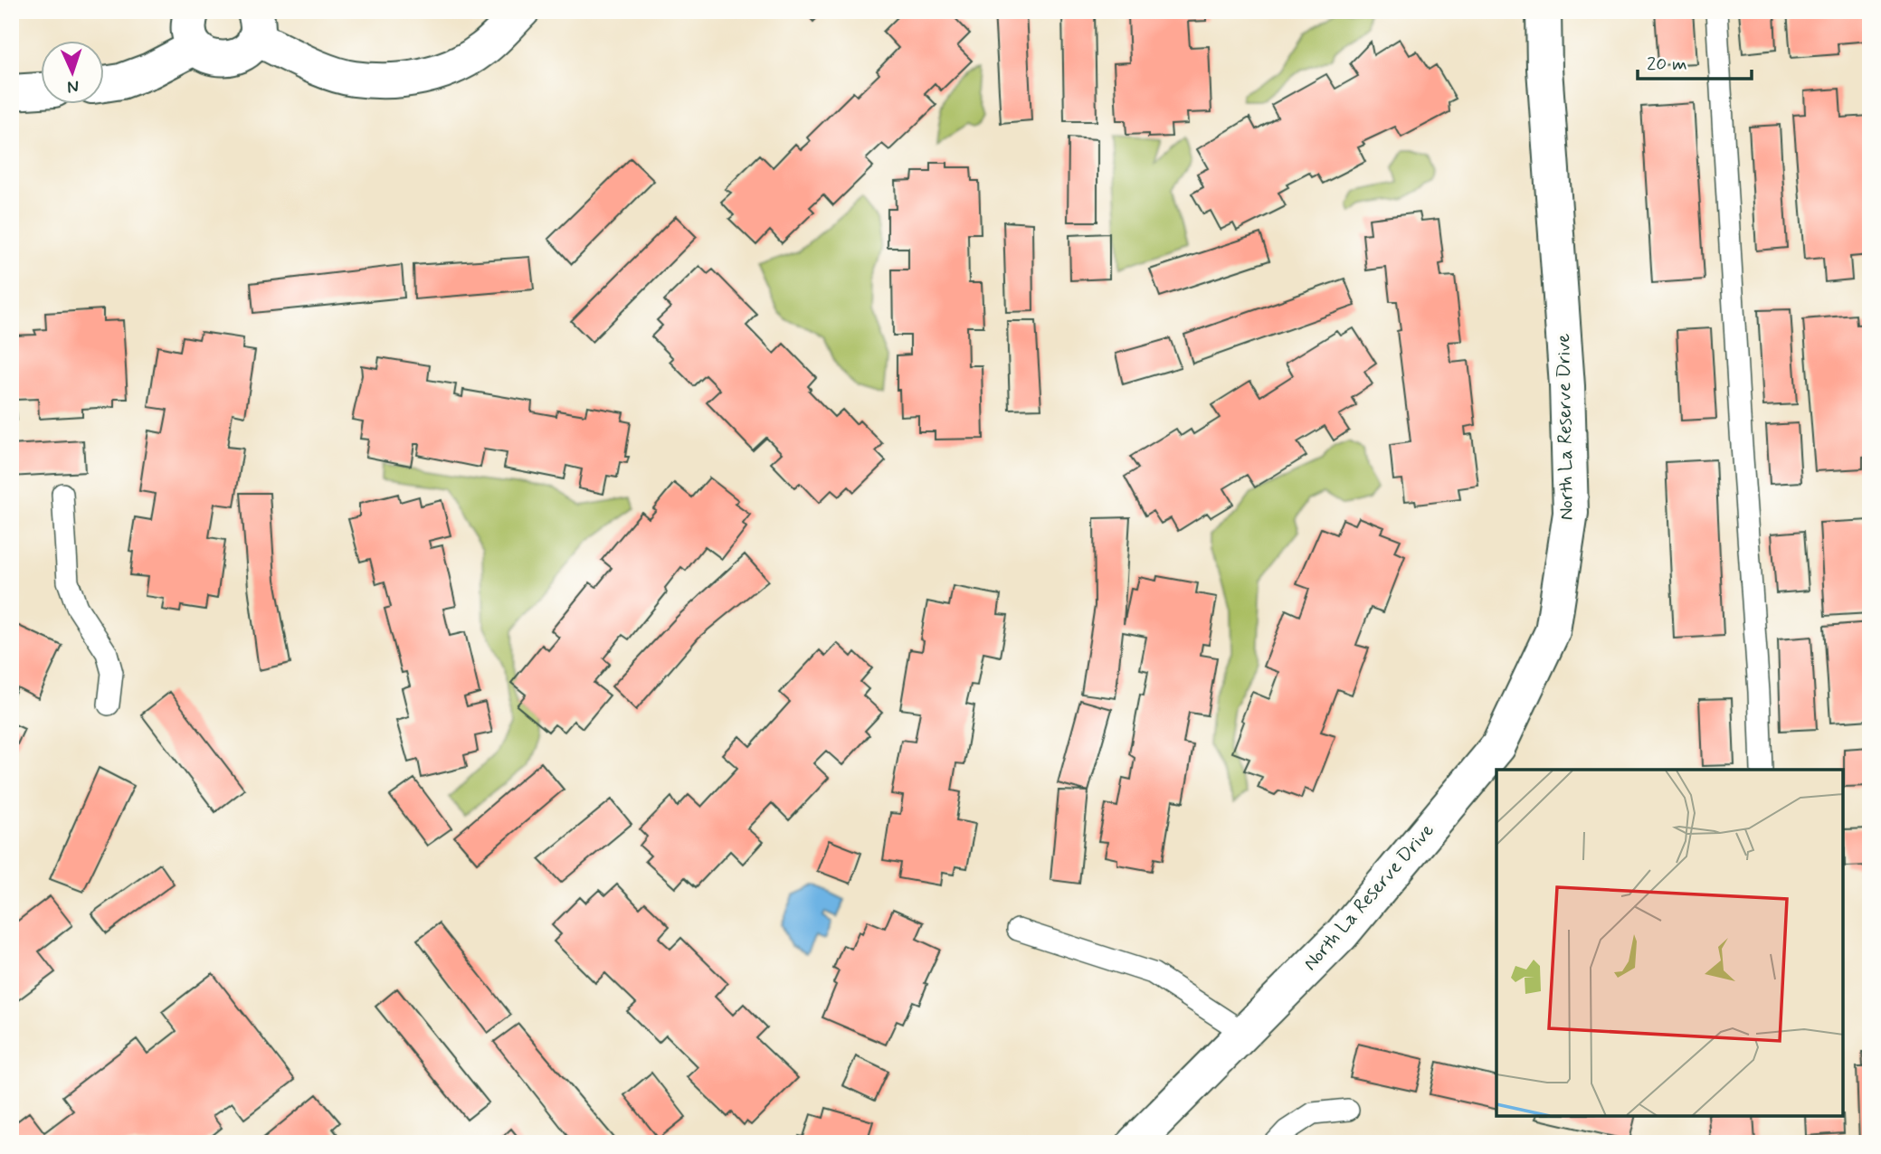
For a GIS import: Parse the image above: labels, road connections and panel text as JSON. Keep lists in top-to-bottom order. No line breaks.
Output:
{"streets":{"street":["North La Reserve Drive"]},"scale_bar":"20 m","north":"bottom"}
